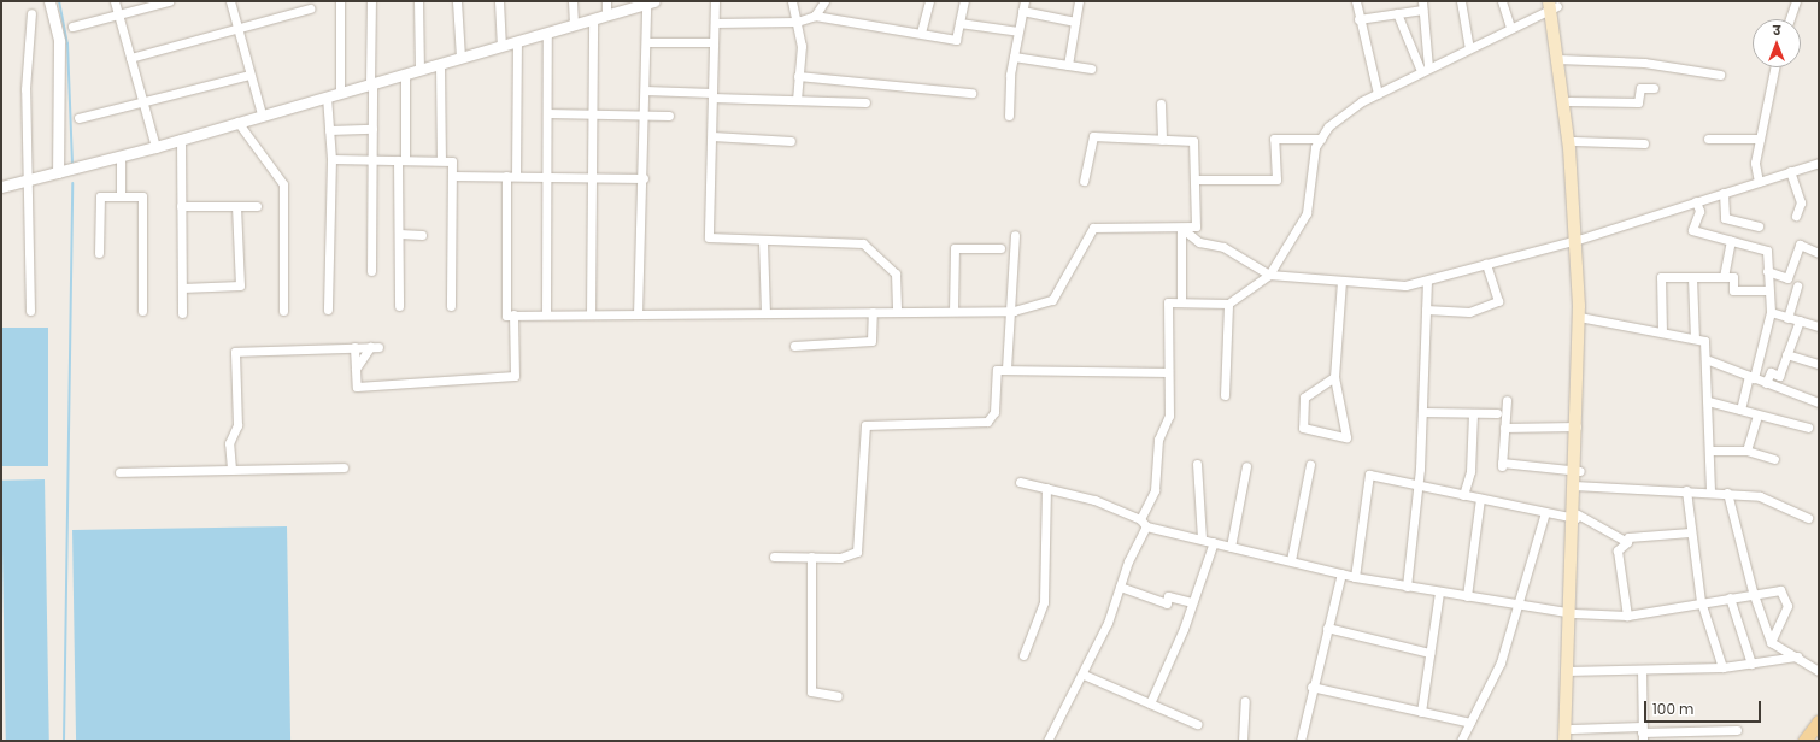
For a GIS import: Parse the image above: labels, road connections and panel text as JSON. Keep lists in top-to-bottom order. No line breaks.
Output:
{"scale_bar":"100 m","north":"top"}
